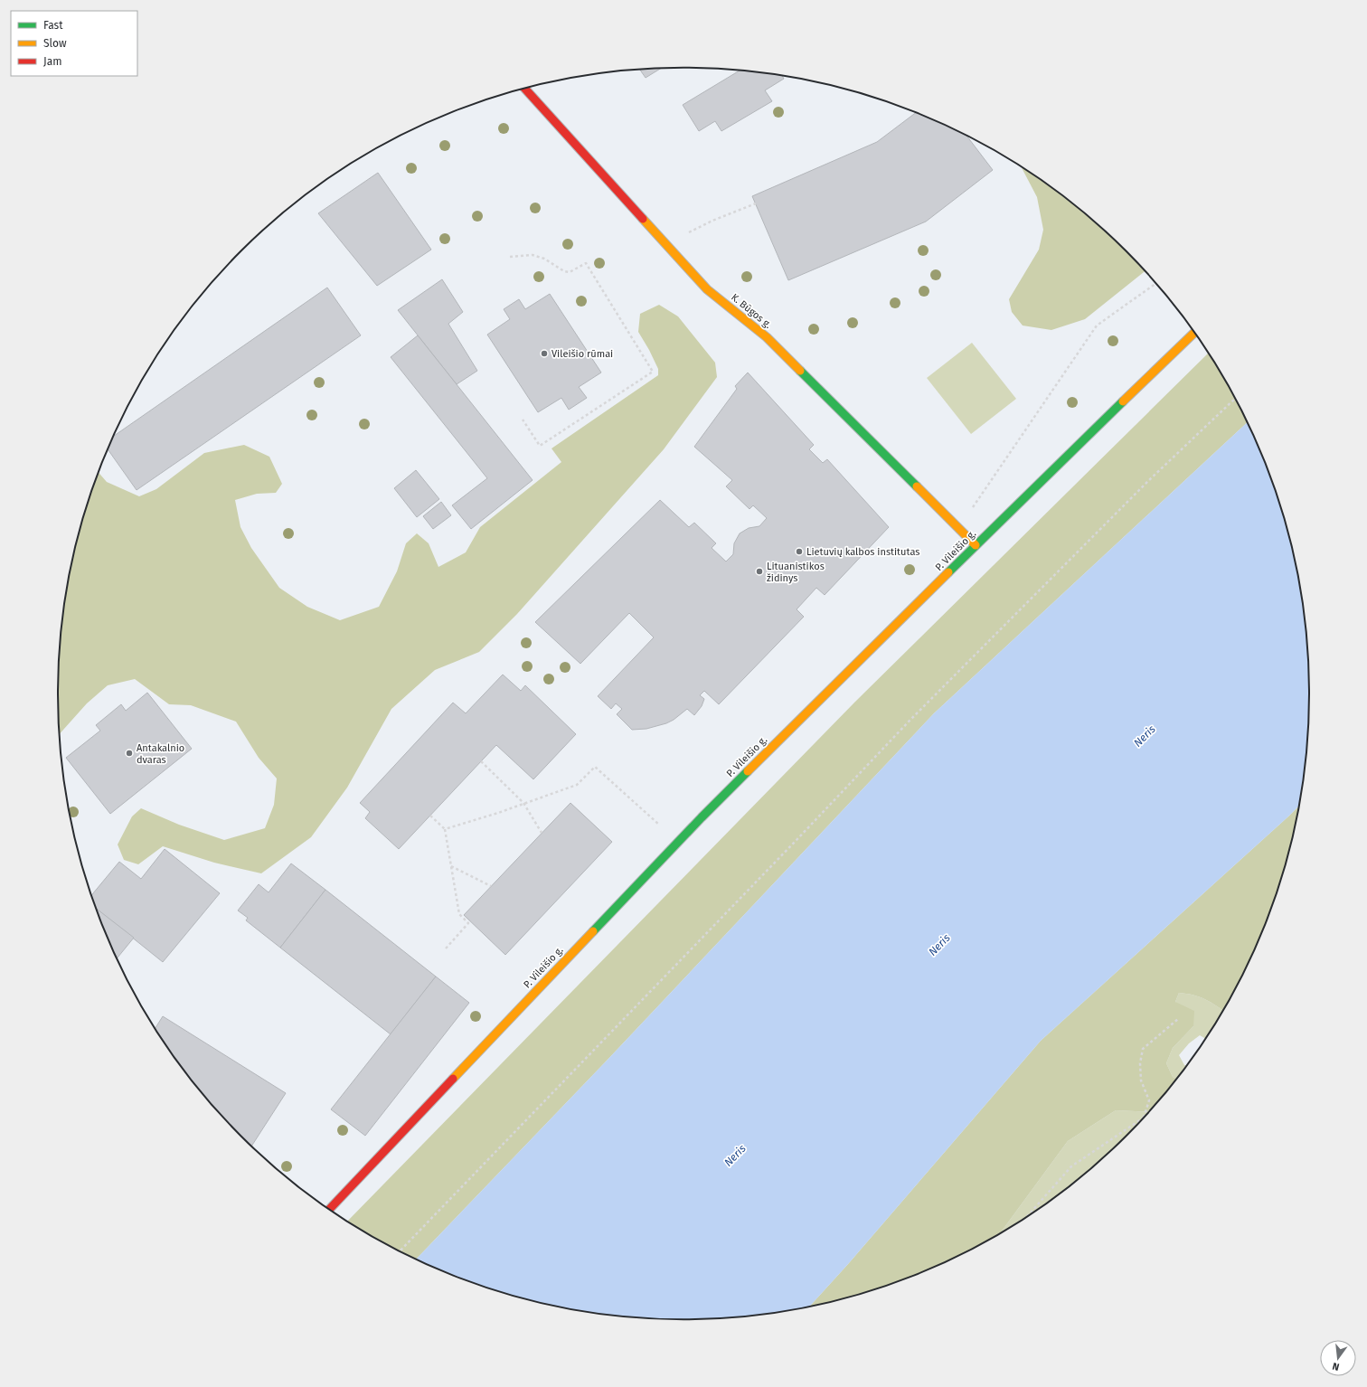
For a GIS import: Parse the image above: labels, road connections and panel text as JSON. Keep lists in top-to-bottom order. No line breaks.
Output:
{"streets":{"street":["K. Būgos g.","P. Vileišio g."]},"crossings":[["K. Būgos g.","P. Vileišio g."]],"water":["Neris"],"places":["Vileišio rūmai","Lietuvių kalbos institutas","Lituanistikos židinys","Antakalnio dvaras"],"legend":["Fast","Slow","Jam"],"north":"bottom"}
